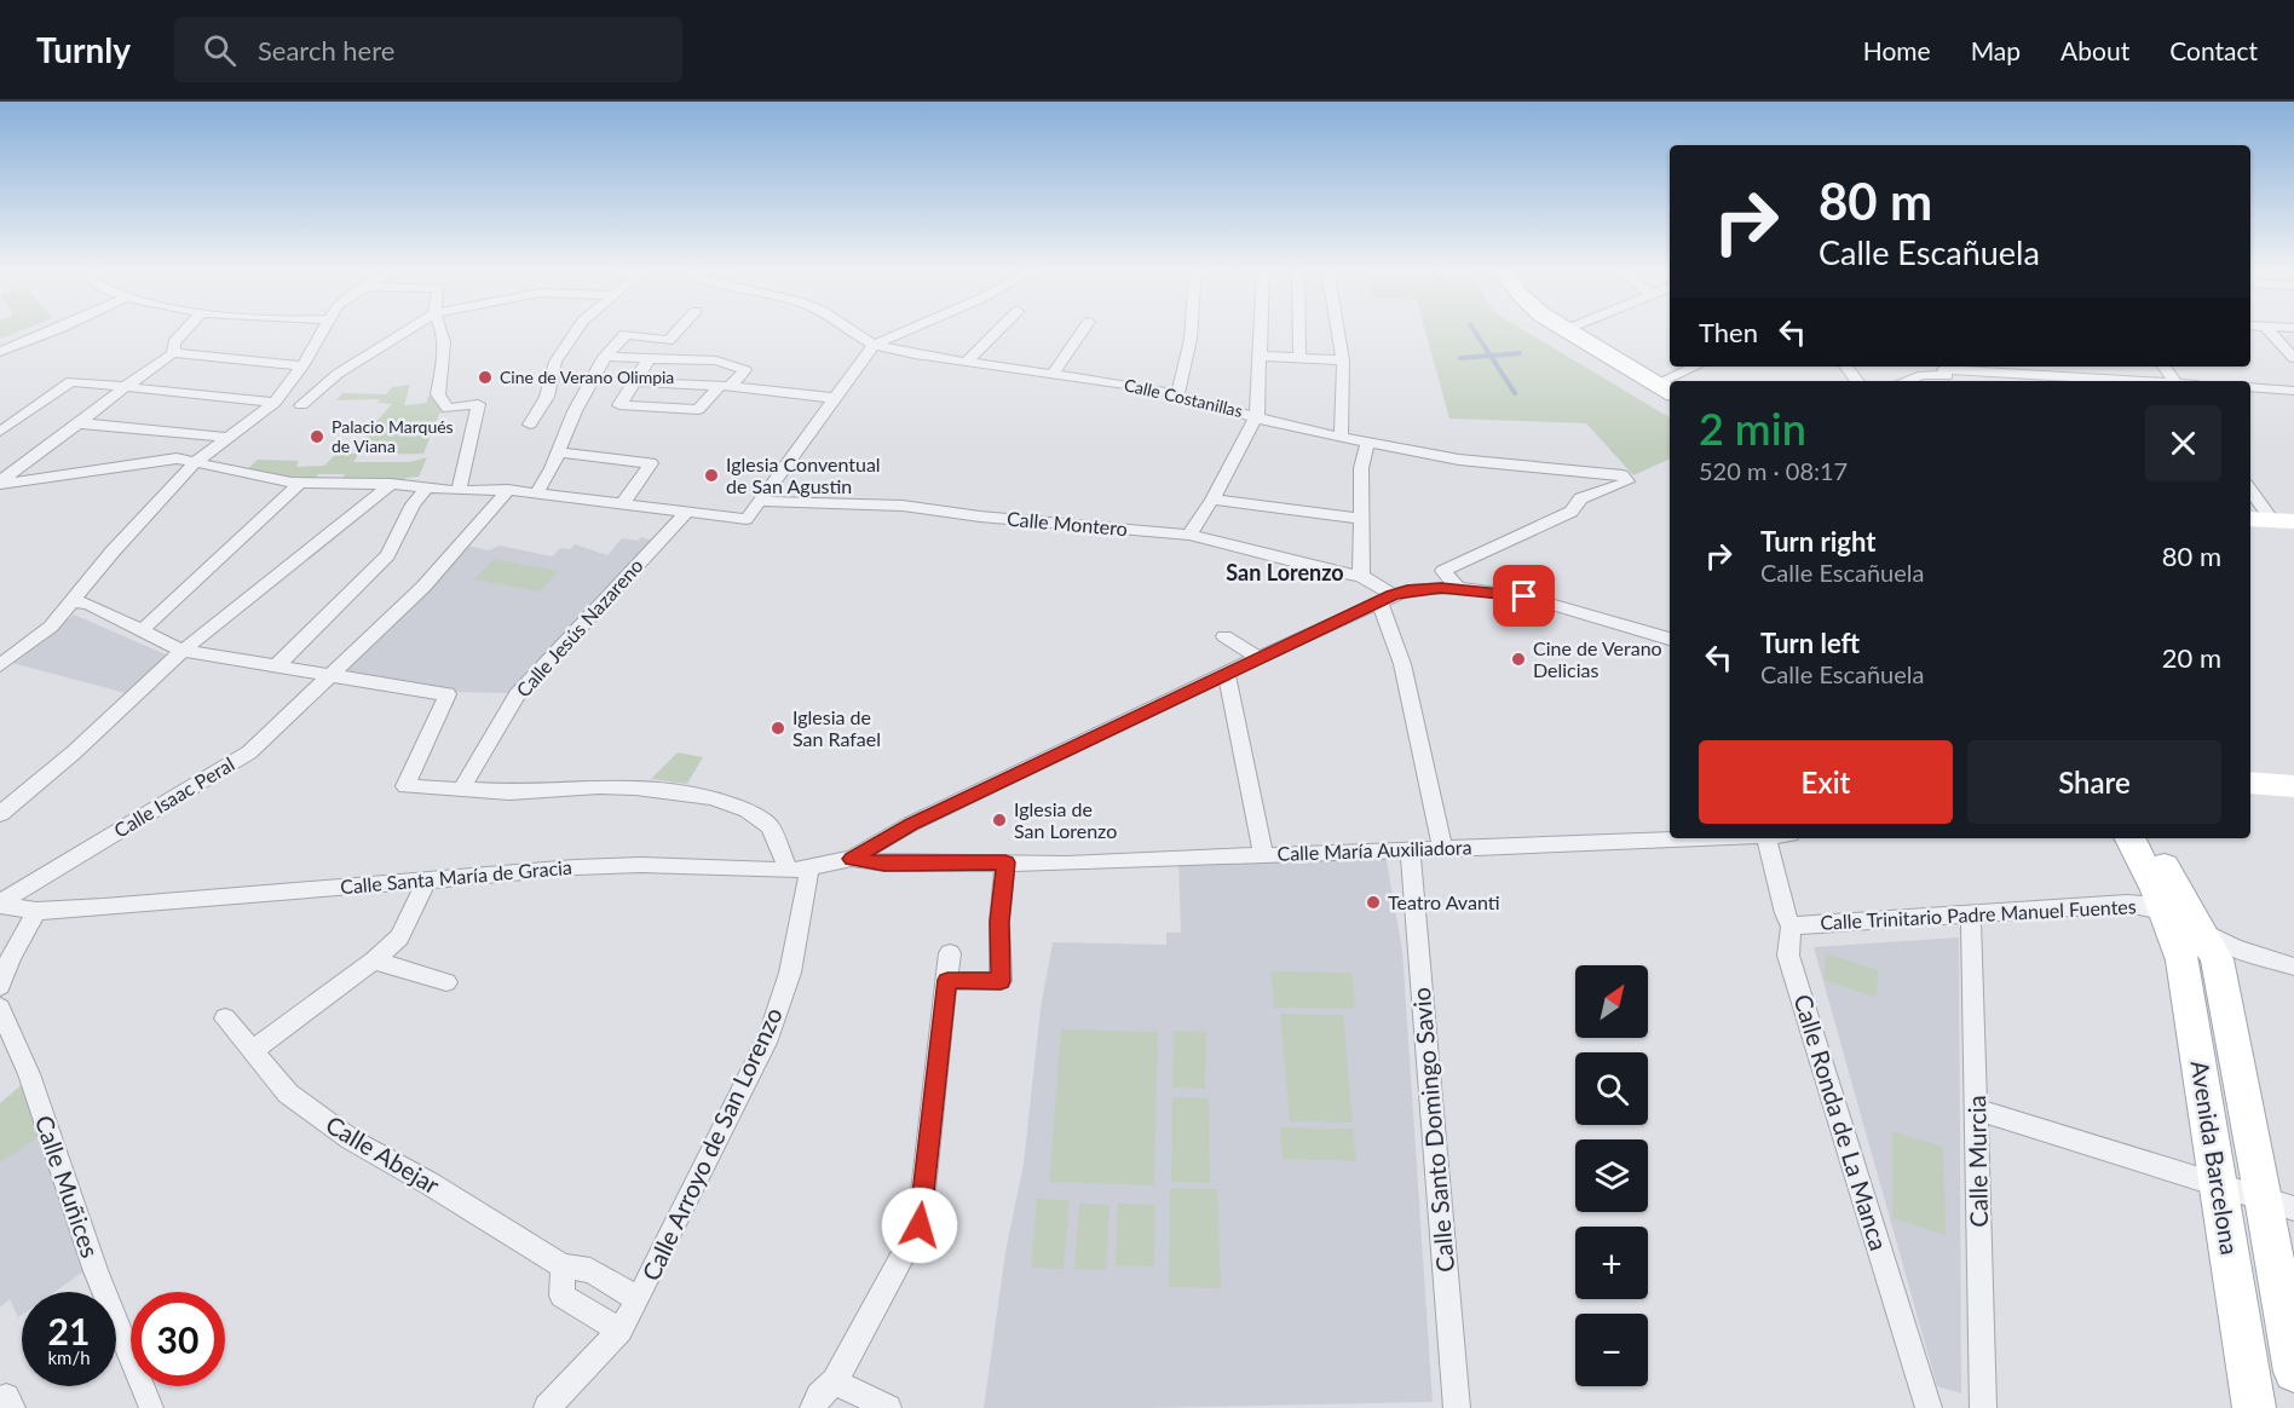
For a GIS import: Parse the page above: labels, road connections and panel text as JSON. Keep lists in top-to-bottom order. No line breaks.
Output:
{"streets":{"main road":["Avenida Barcelona"],"street":["Calle Costanillas","Calle Montero","Calle Jesús Nazareno","Calle Isaac Peral","Calle María Auxiliadora","Calle Santa María de Gracia","Calle Trinitario Padre Manuel Fuentes","Calle Ronda de La Manca","Calle Santo Domingo Savio","Calle Arroyo de San Lorenzo","Calle Abejar","Calle Murcia","Calle Muñices"]},"crossings":[["Calle Isaac Peral","Calle Santa María de Gracia"],["Calle María Auxiliadora","Calle Santa María de Gracia"],["Calle María Auxiliadora","Calle Santo Domingo Savio"],["Calle Santa María de Gracia","Calle Arroyo de San Lorenzo"],["Calle Trinitario Padre Manuel Fuentes","Calle Ronda de La Manca"],["Calle Trinitario Padre Manuel Fuentes","Avenida Barcelona"],["Calle Trinitario Padre Manuel Fuentes","Calle Murcia"],["Calle Arroyo de San Lorenzo","Calle Abejar"]],"districts":["San Lorenzo"],"places":["Cine de Verano Olimpia","Palacio Marqués de Viana","Iglesia Conventual de San Agustin","Cine de Verano Delicias","Iglesia de San Rafael","Iglesia de San Lorenzo","Teatro Avanti"],"north":"top right","page":{"header":"Turnly","search":"Search here","nav":["Home","Map","About","Contact"],"turn":["80 m","Calle Escañuela"],"then":"Then","heading":["2 min","520 m · 08:17"],"list":[{"name":"Turn right","note":"Calle Escañuela","value":"80 m"},{"name":"Turn left","note":"Calle Escañuela","value":"20 m"}],"buttons":["Exit","Share"],"map_buttons":["+","−"],"speed":"21 km/h","limit":"30"}}
